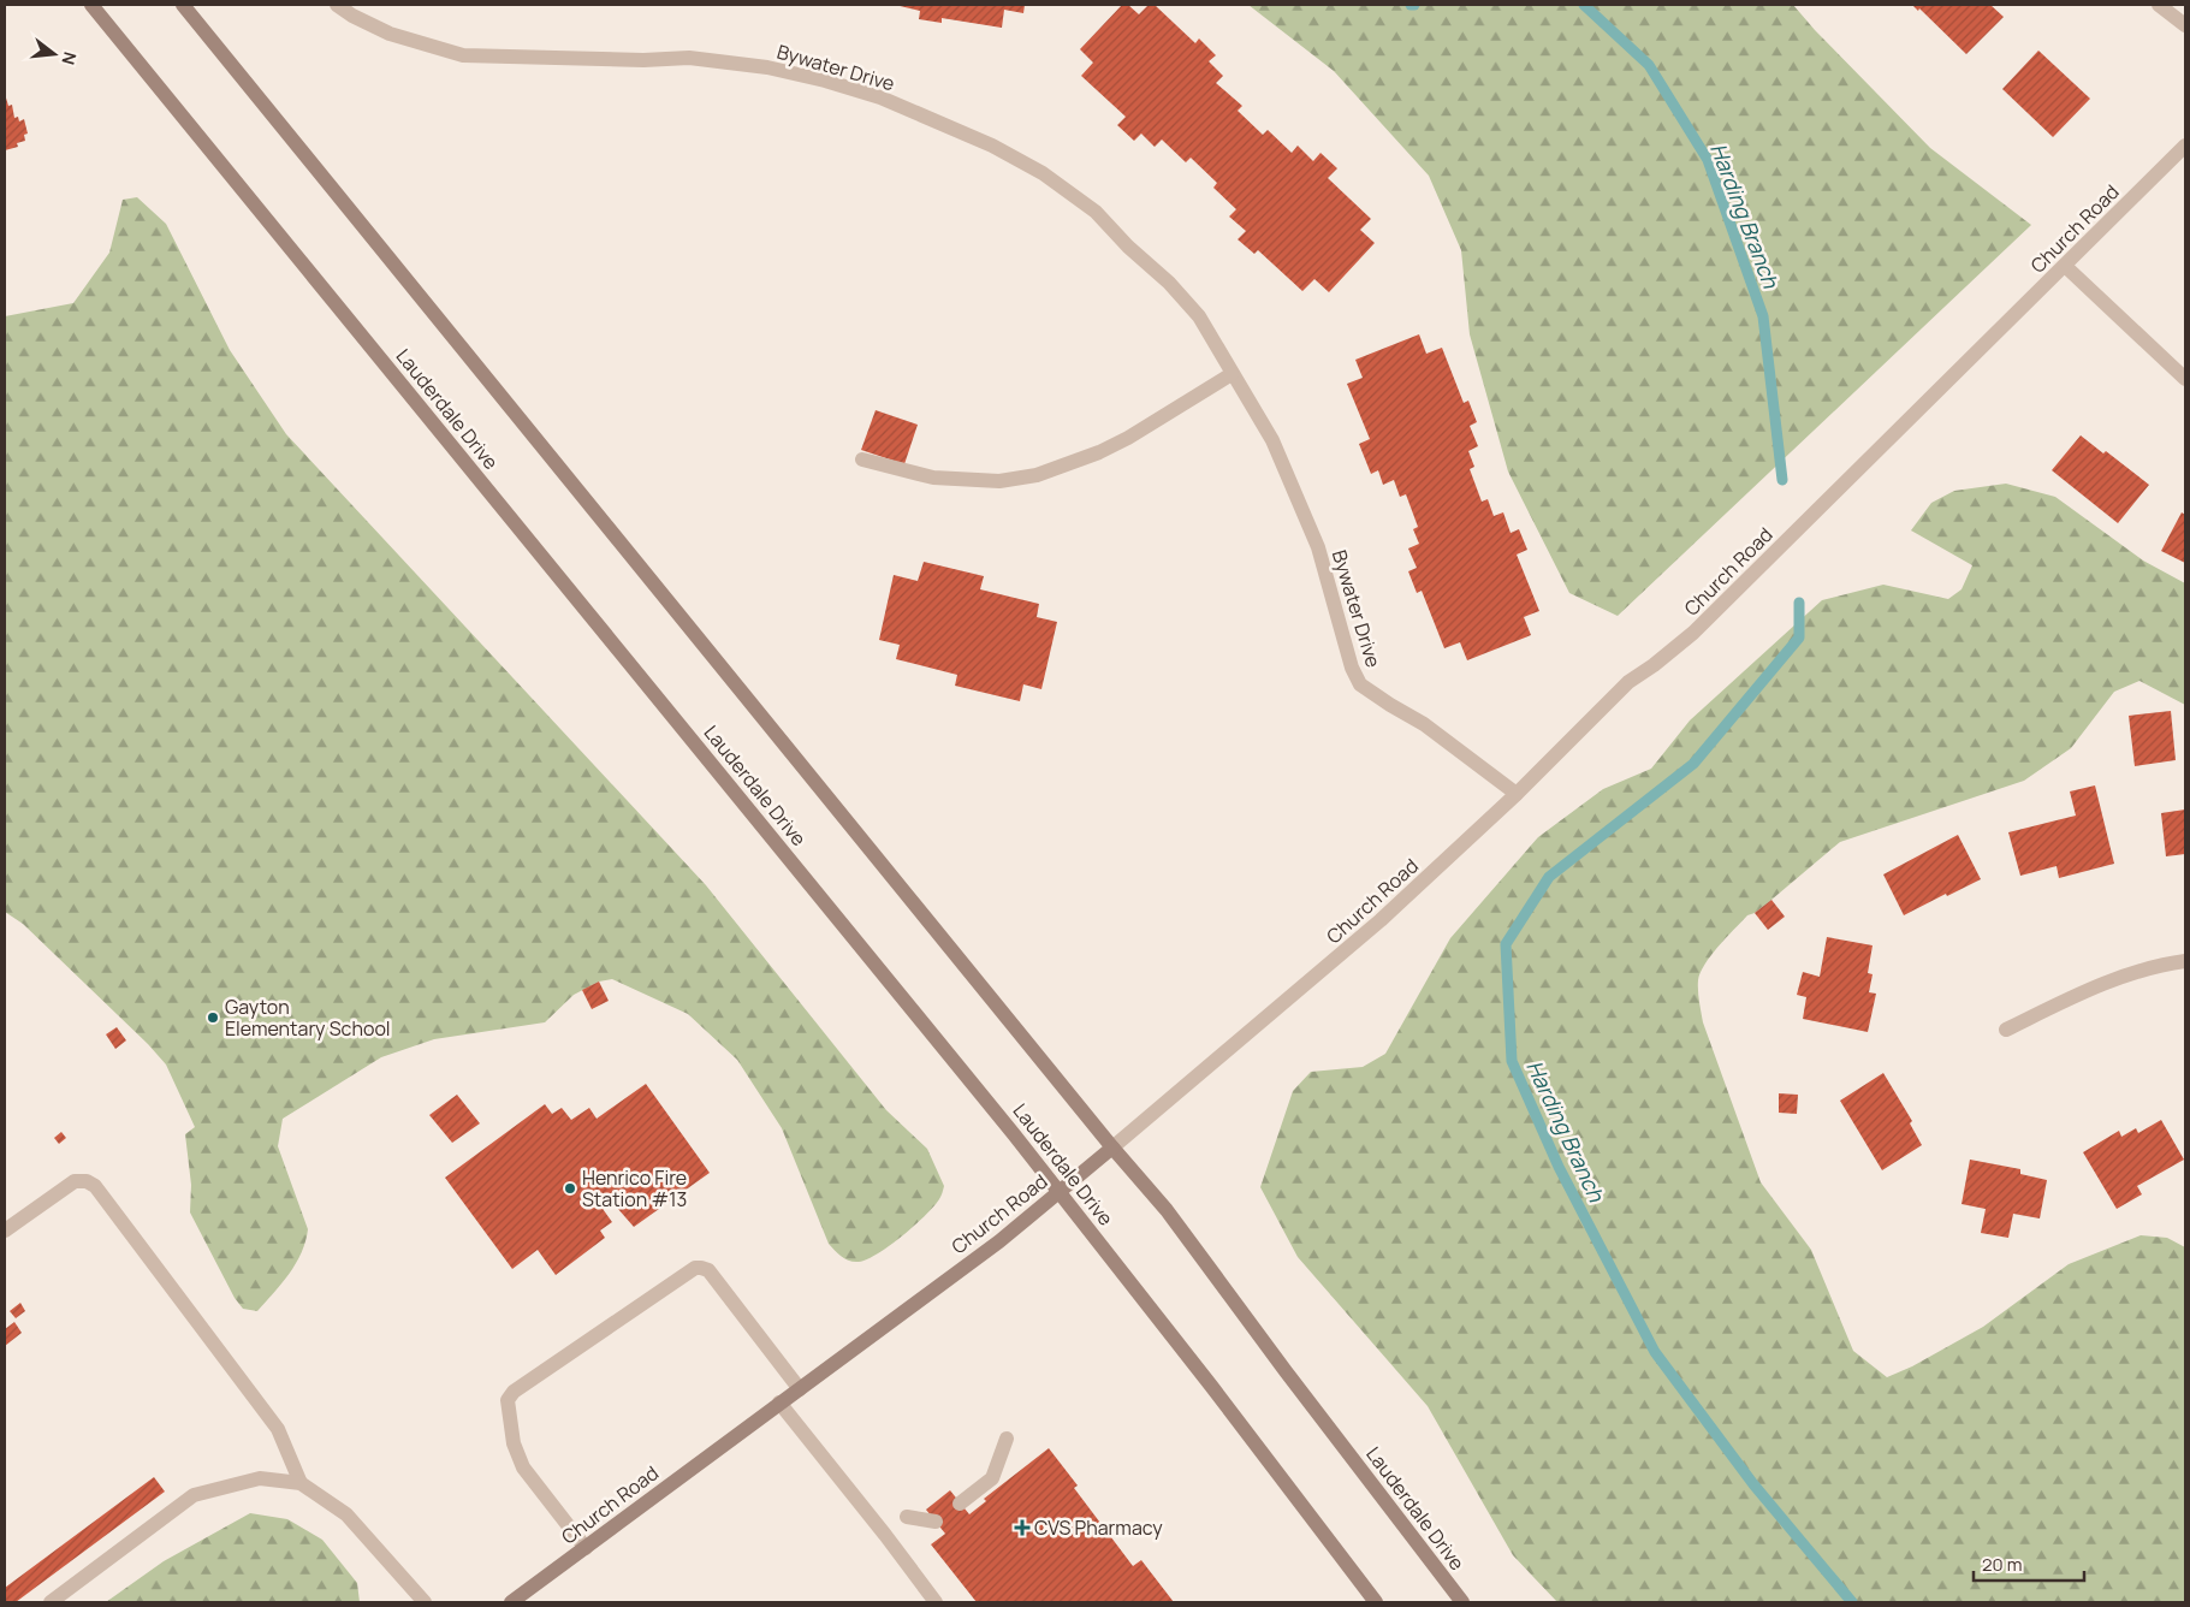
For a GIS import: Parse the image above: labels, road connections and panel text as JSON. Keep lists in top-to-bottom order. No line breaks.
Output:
{"streets":{"main road":["Church Road","Lauderdale Drive"],"street":["Bywater Drive"]},"crossings":[["Bywater Drive","Church Road"],["Church Road","Lauderdale Drive"]],"water":["Harding Branch"],"places":{"other":["Gayton Elementary School","Henrico Fire Station #13"],"health":["CVS Pharmacy"]},"scale_bar":"20 m","north":"right"}
